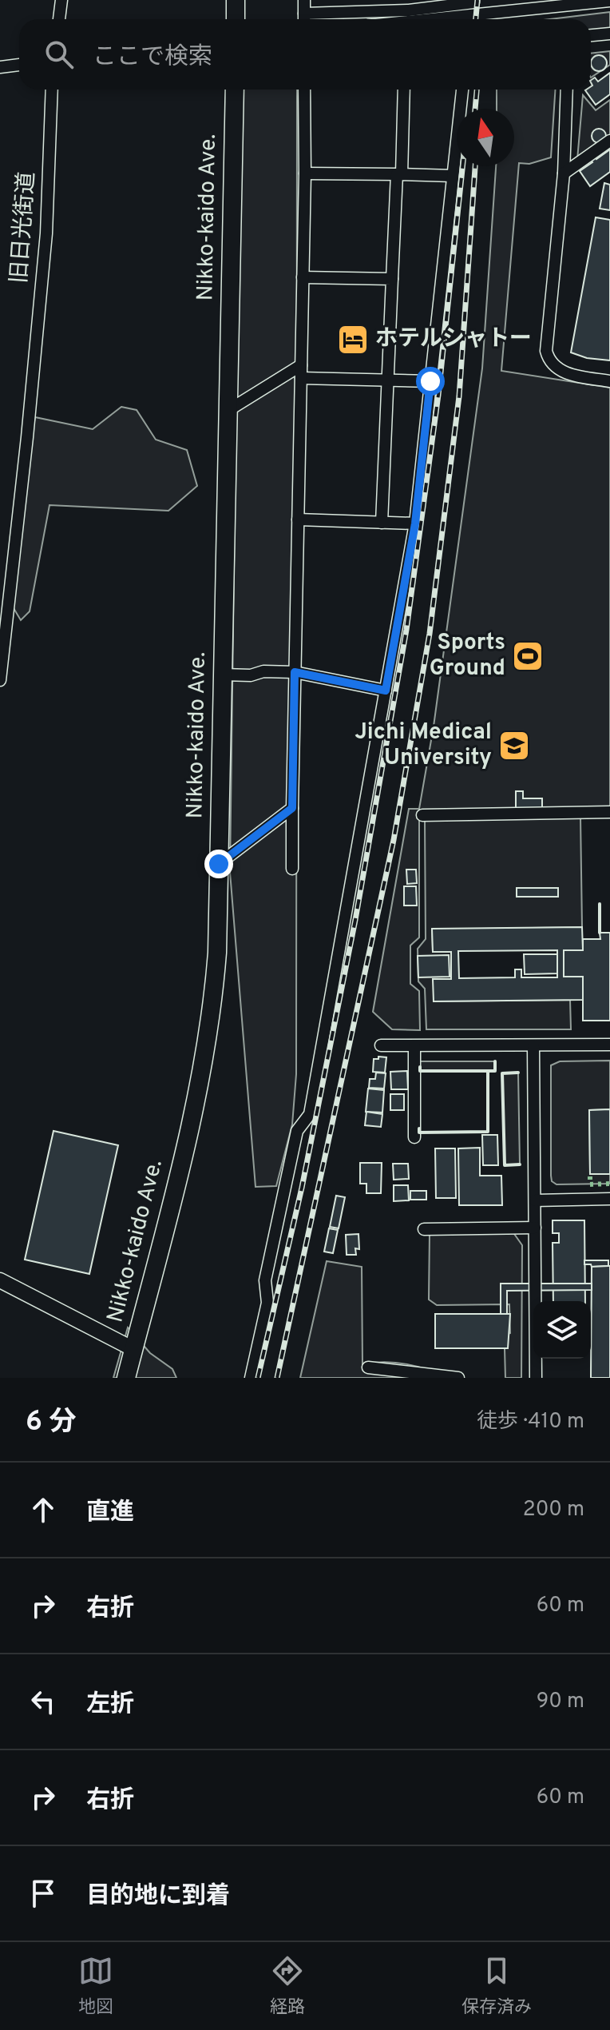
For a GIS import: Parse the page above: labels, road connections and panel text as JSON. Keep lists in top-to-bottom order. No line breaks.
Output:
{"streets":{"highway":["Nikko-kaido Ave."],"street":["旧日光街道"]},"places":{"hotel":["ホテルシャトー"],"sports":["Sports Ground"],"school or university":["Jichi Medical University"]},"north":"top","page":{"search":"ここで検索","heading":["6 分","徒歩 · 410 m"],"list":[["直進","200 m"],["右折","60 m"],["左折","90 m"],["右折","60 m"],"目的地に到着"],"nav":["地図","経路","保存済み"]}}
